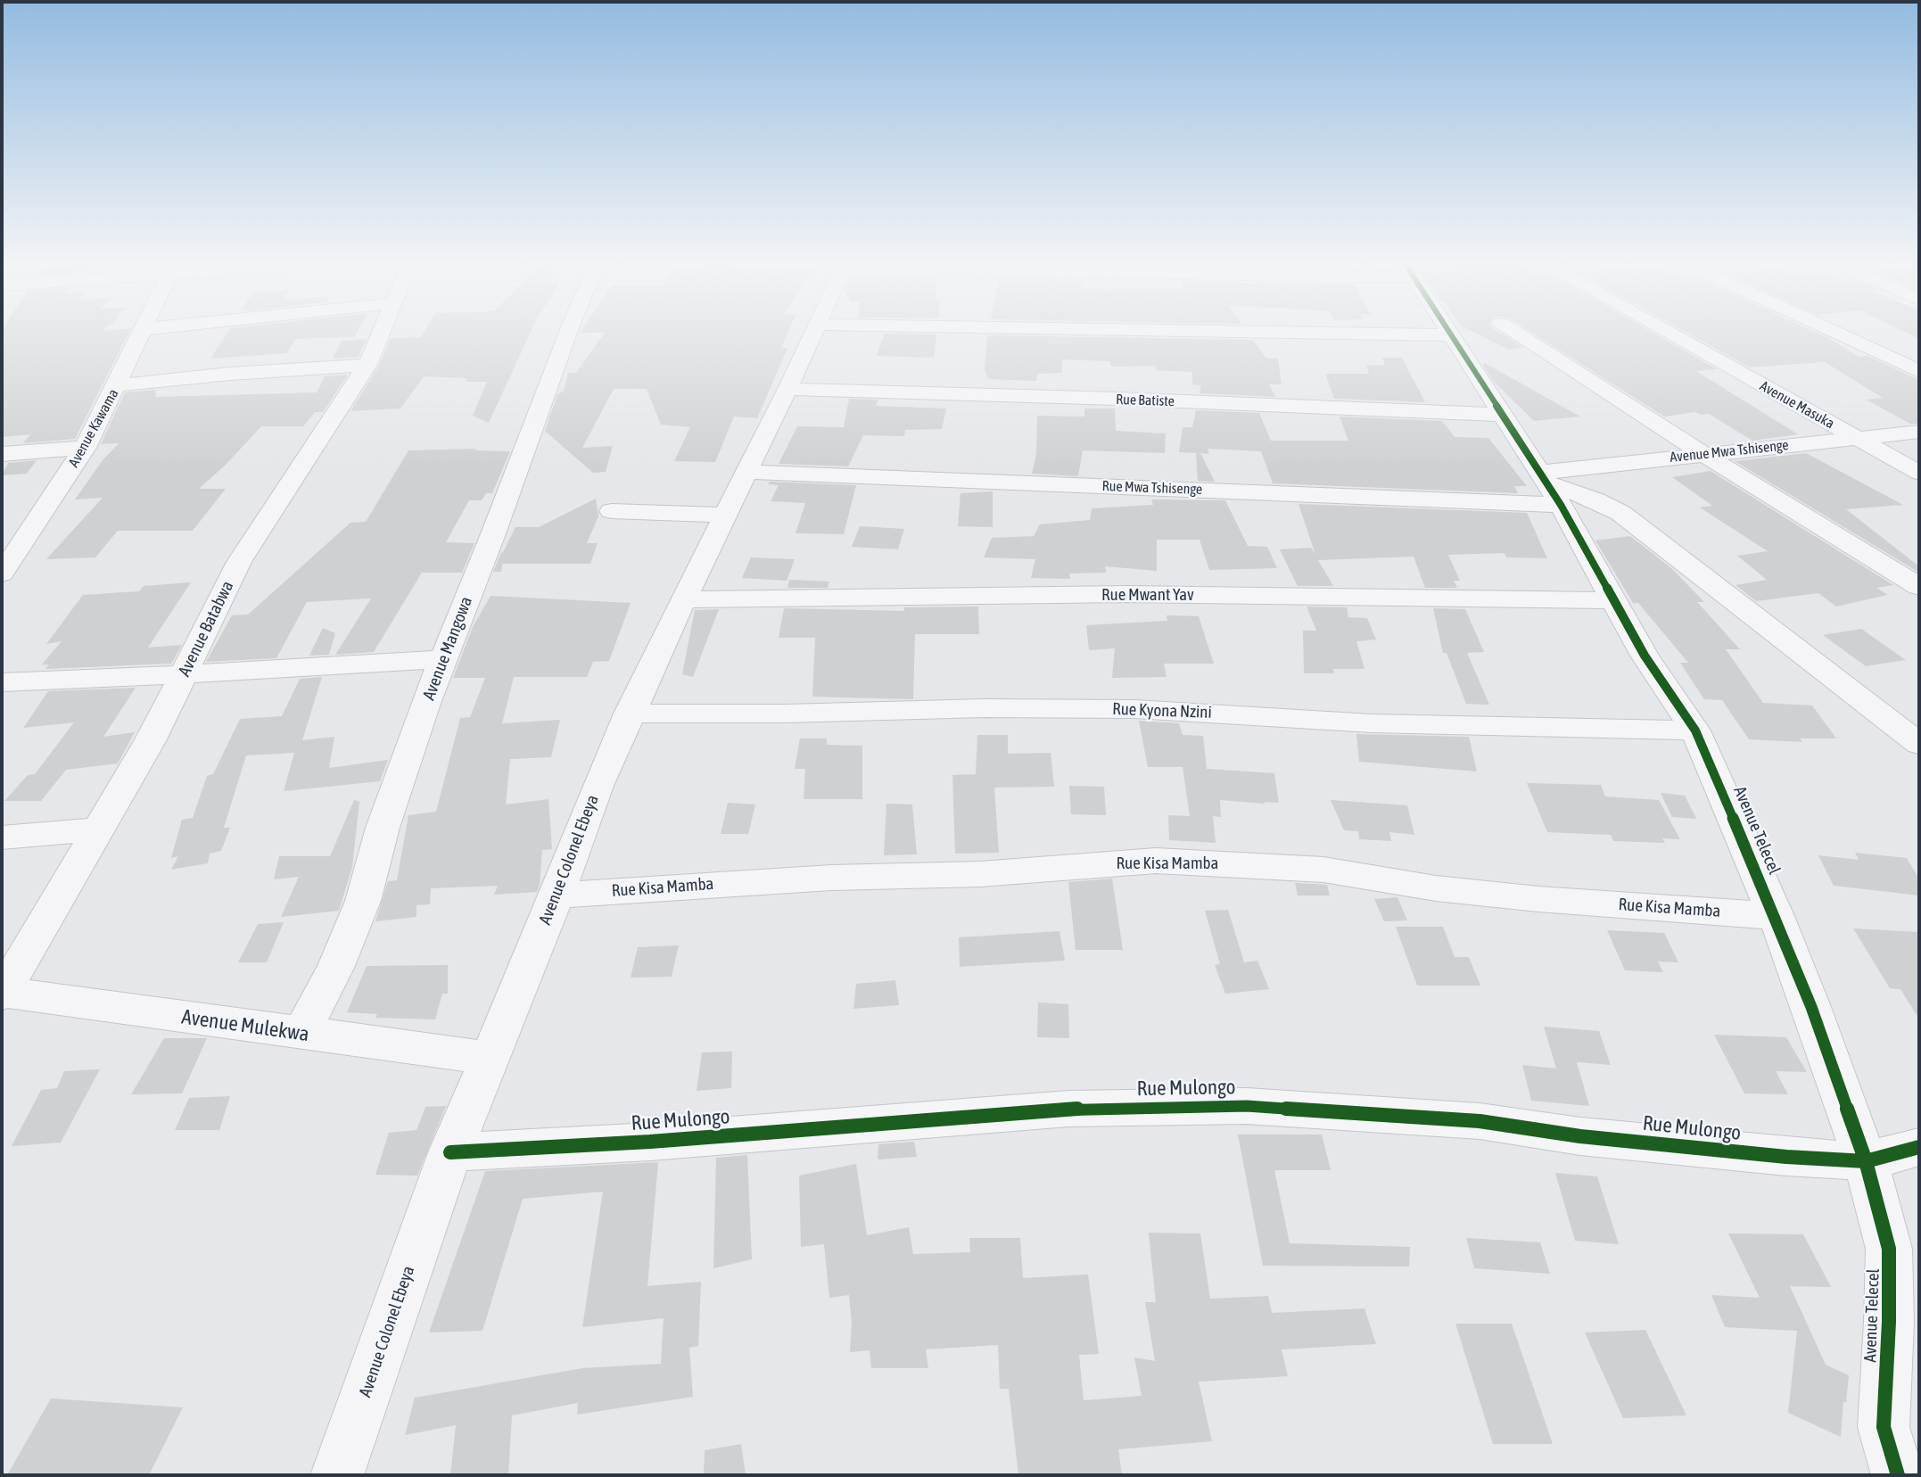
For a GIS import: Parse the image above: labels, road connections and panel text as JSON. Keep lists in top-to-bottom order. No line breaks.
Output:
{"streets":{"street":["Rue Batiste","Avenue Masuka","Avenue Kawama","Avenue Mwa Tshisenge","Rue Mwa Tshisenge","Rue Mwant Yav","Avenue Batabwa","Avenue Mangowa","Rue Kyona Nzini","Avenue Telecel","Avenue Colonel Ebeya","Rue Kisa Mamba","Avenue Mulekwa","Rue Mulongo"]},"crossings":[["Rue Batiste","Avenue Telecel"],["Rue Batiste","Avenue Colonel Ebeya"],["Avenue Masuka","Avenue Mwa Tshisenge"],["Avenue Mwa Tshisenge","Rue Mwa Tshisenge"],["Avenue Mwa Tshisenge","Avenue Telecel"],["Rue Mwa Tshisenge","Avenue Telecel"],["Rue Mwa Tshisenge","Avenue Colonel Ebeya"],["Rue Mwant Yav","Avenue Telecel"],["Rue Mwant Yav","Avenue Colonel Ebeya"],["Avenue Batabwa","Avenue Mulekwa"],["Avenue Mangowa","Avenue Mulekwa"],["Rue Kyona Nzini","Avenue Telecel"],["Rue Kyona Nzini","Avenue Colonel Ebeya"],["Avenue Telecel","Rue Kisa Mamba"],["Avenue Telecel","Rue Mulongo"],["Avenue Colonel Ebeya","Rue Kisa Mamba"],["Avenue Colonel Ebeya","Avenue Mulekwa"],["Avenue Colonel Ebeya","Rue Mulongo"]]}
